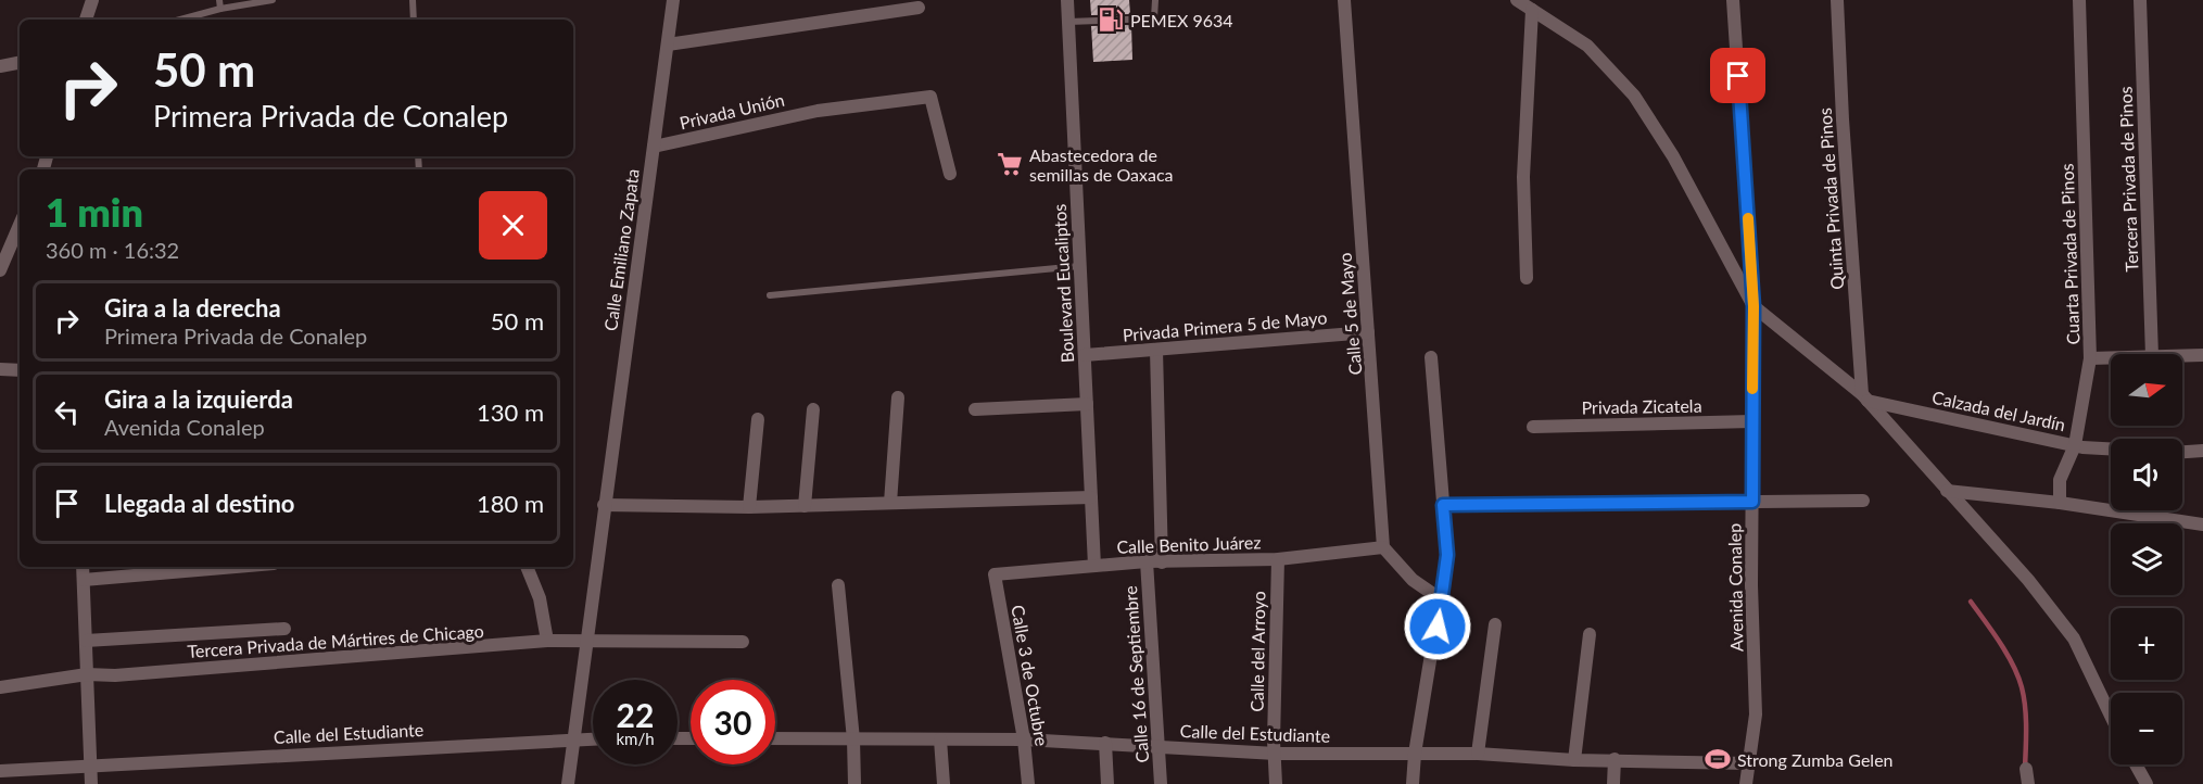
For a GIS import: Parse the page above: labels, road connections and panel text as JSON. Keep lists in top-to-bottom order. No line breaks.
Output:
{"streets":{"street":["Privada Unión","Tercera Privada de Pinos","Quinta Privada de Pinos","Calle Emiliano Zapata","Cuarta Privada de Pinos","Boulevard Eucaliptos","Calle 5 de Mayo","Privada Primera 5 de Mayo","Privada Zicatela","Calzada del Jardín","Calle Benito Juárez","Avenida Conalep","Tercera Privada de Mártires de Chicago","Calle del Arroyo","Calle 16 de Septiembre","Calle 3 de Octubre","Calle del Estudiante"]},"crossings":[["Privada Unión","Calle Emiliano Zapata"],["Quinta Privada de Pinos","Calzada del Jardín"],["Calle Emiliano Zapata","Tercera Privada de Mártires de Chicago"],["Calle Emiliano Zapata","Calle del Estudiante"],["Cuarta Privada de Pinos","Calzada del Jardín"],["Boulevard Eucaliptos","Privada Primera 5 de Mayo"],["Boulevard Eucaliptos","Calle Benito Juárez"],["Calle 5 de Mayo","Privada Primera 5 de Mayo"],["Calle 5 de Mayo","Calle Benito Juárez"],["Privada Zicatela","Avenida Conalep"],["Calle Benito Juárez","Calle del Arroyo"],["Calle Benito Juárez","Calle 16 de Septiembre"],["Calle Benito Juárez","Calle 3 de Octubre"],["Avenida Conalep","Calle del Estudiante"],["Calle del Arroyo","Calle del Estudiante"],["Calle 16 de Septiembre","Calle del Estudiante"],["Calle 3 de Octubre","Calle del Estudiante"]],"places":{"fuel station":["PEMEX 9634"],"supermarket":["Abastecedora de semillas de Oaxaca"],"sports":["Strong Zumba Gelen"]},"north":"right","page":{"turn":["50 m","Primera Privada de Conalep"],"heading":["1 min","360 m · 16:32"],"list":[{"name":"Gira a la derecha","note":"Primera Privada de Conalep","value":"50 m"},{"name":"Gira a la izquierda","note":"Avenida Conalep","value":"130 m"},{"name":"Llegada al destino","value":"180 m"}],"map_buttons":["+","−"],"speed":"22 km/h","limit":"30"}}
